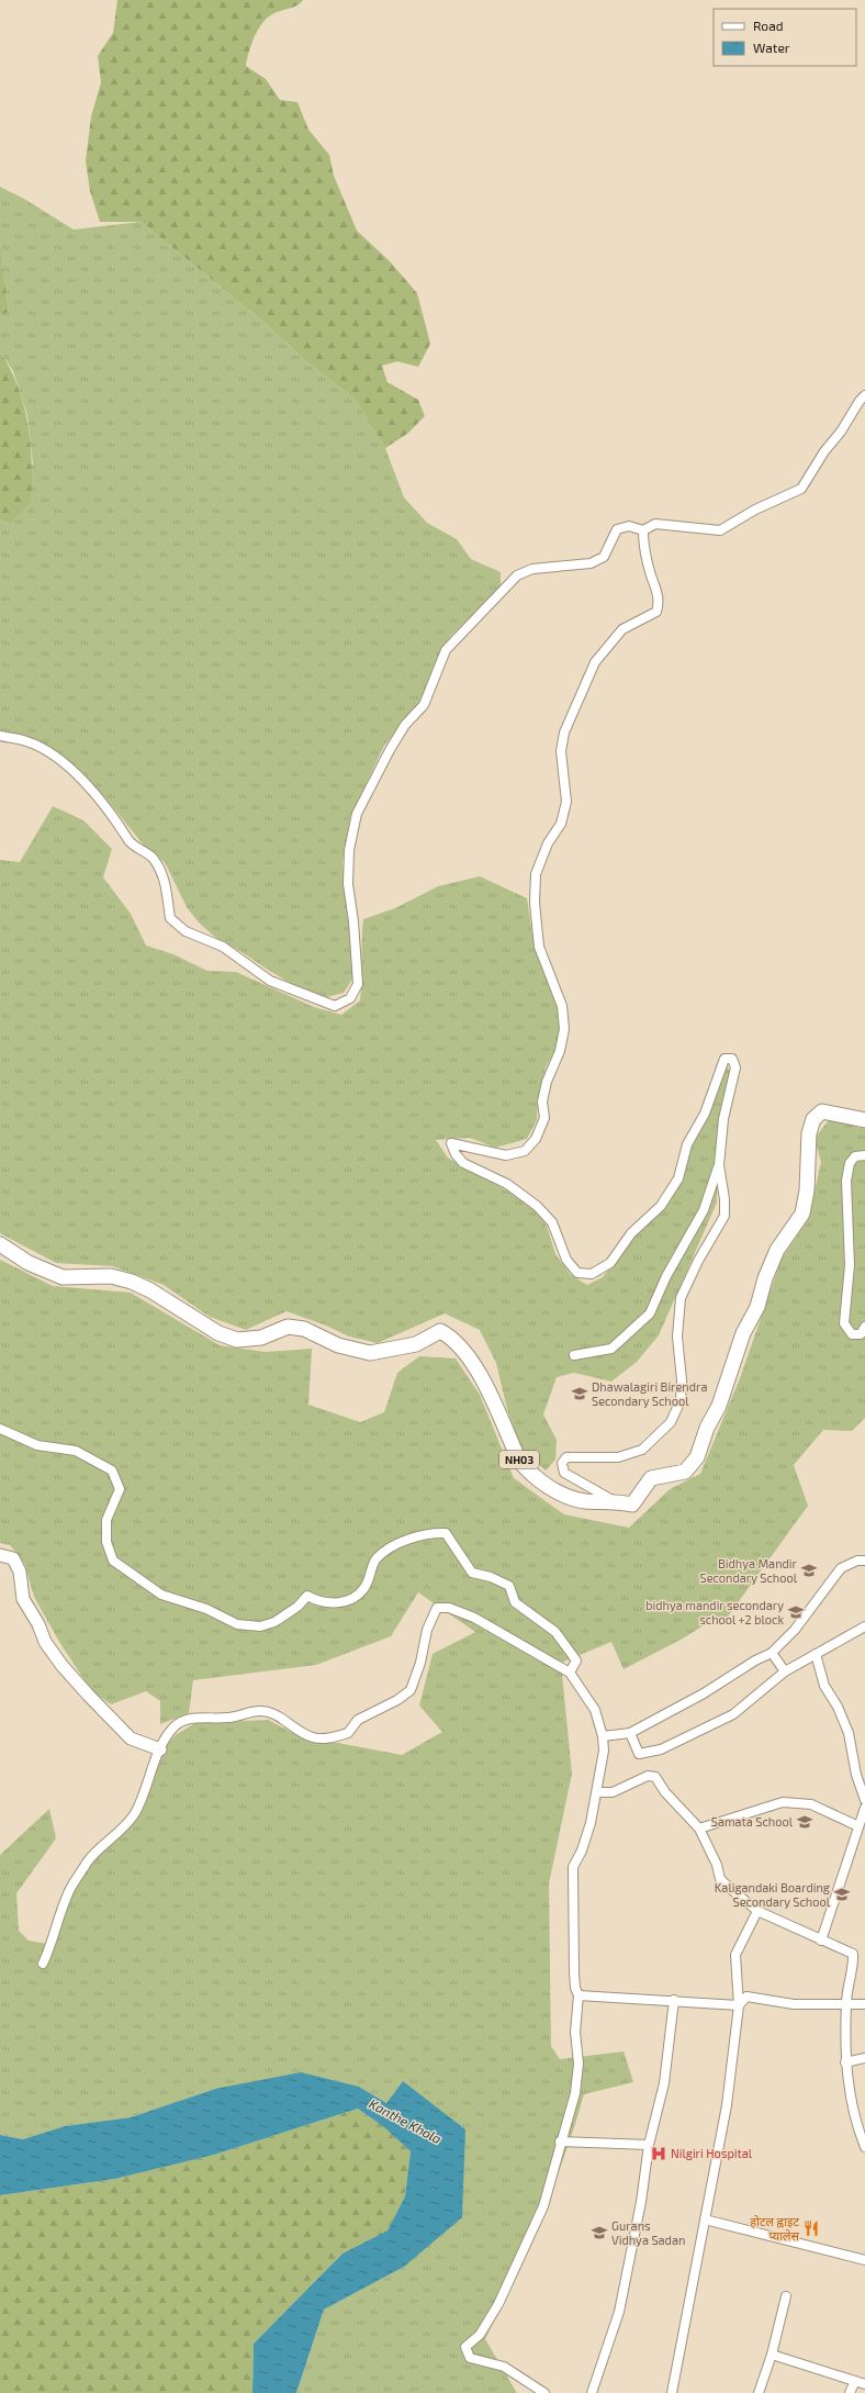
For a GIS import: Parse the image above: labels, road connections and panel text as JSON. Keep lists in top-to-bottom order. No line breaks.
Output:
{"streets":{"main road":["NH03"]},"water":["Kanthe Khola"],"places":{"school or university":["Dhawalagiri Birendra Secondary School","Bidhya Mandir Secondary School","bidhya mandir secondary school +2 block","Samata School","Kaligandaki Boarding Secondary School","Gurans Vidhya Sadan"],"hospital":["Nilgiri Hospital"],"restaurant":["होटल ह्वाइट प्यालेस"]},"legend":["Road","Water"]}
